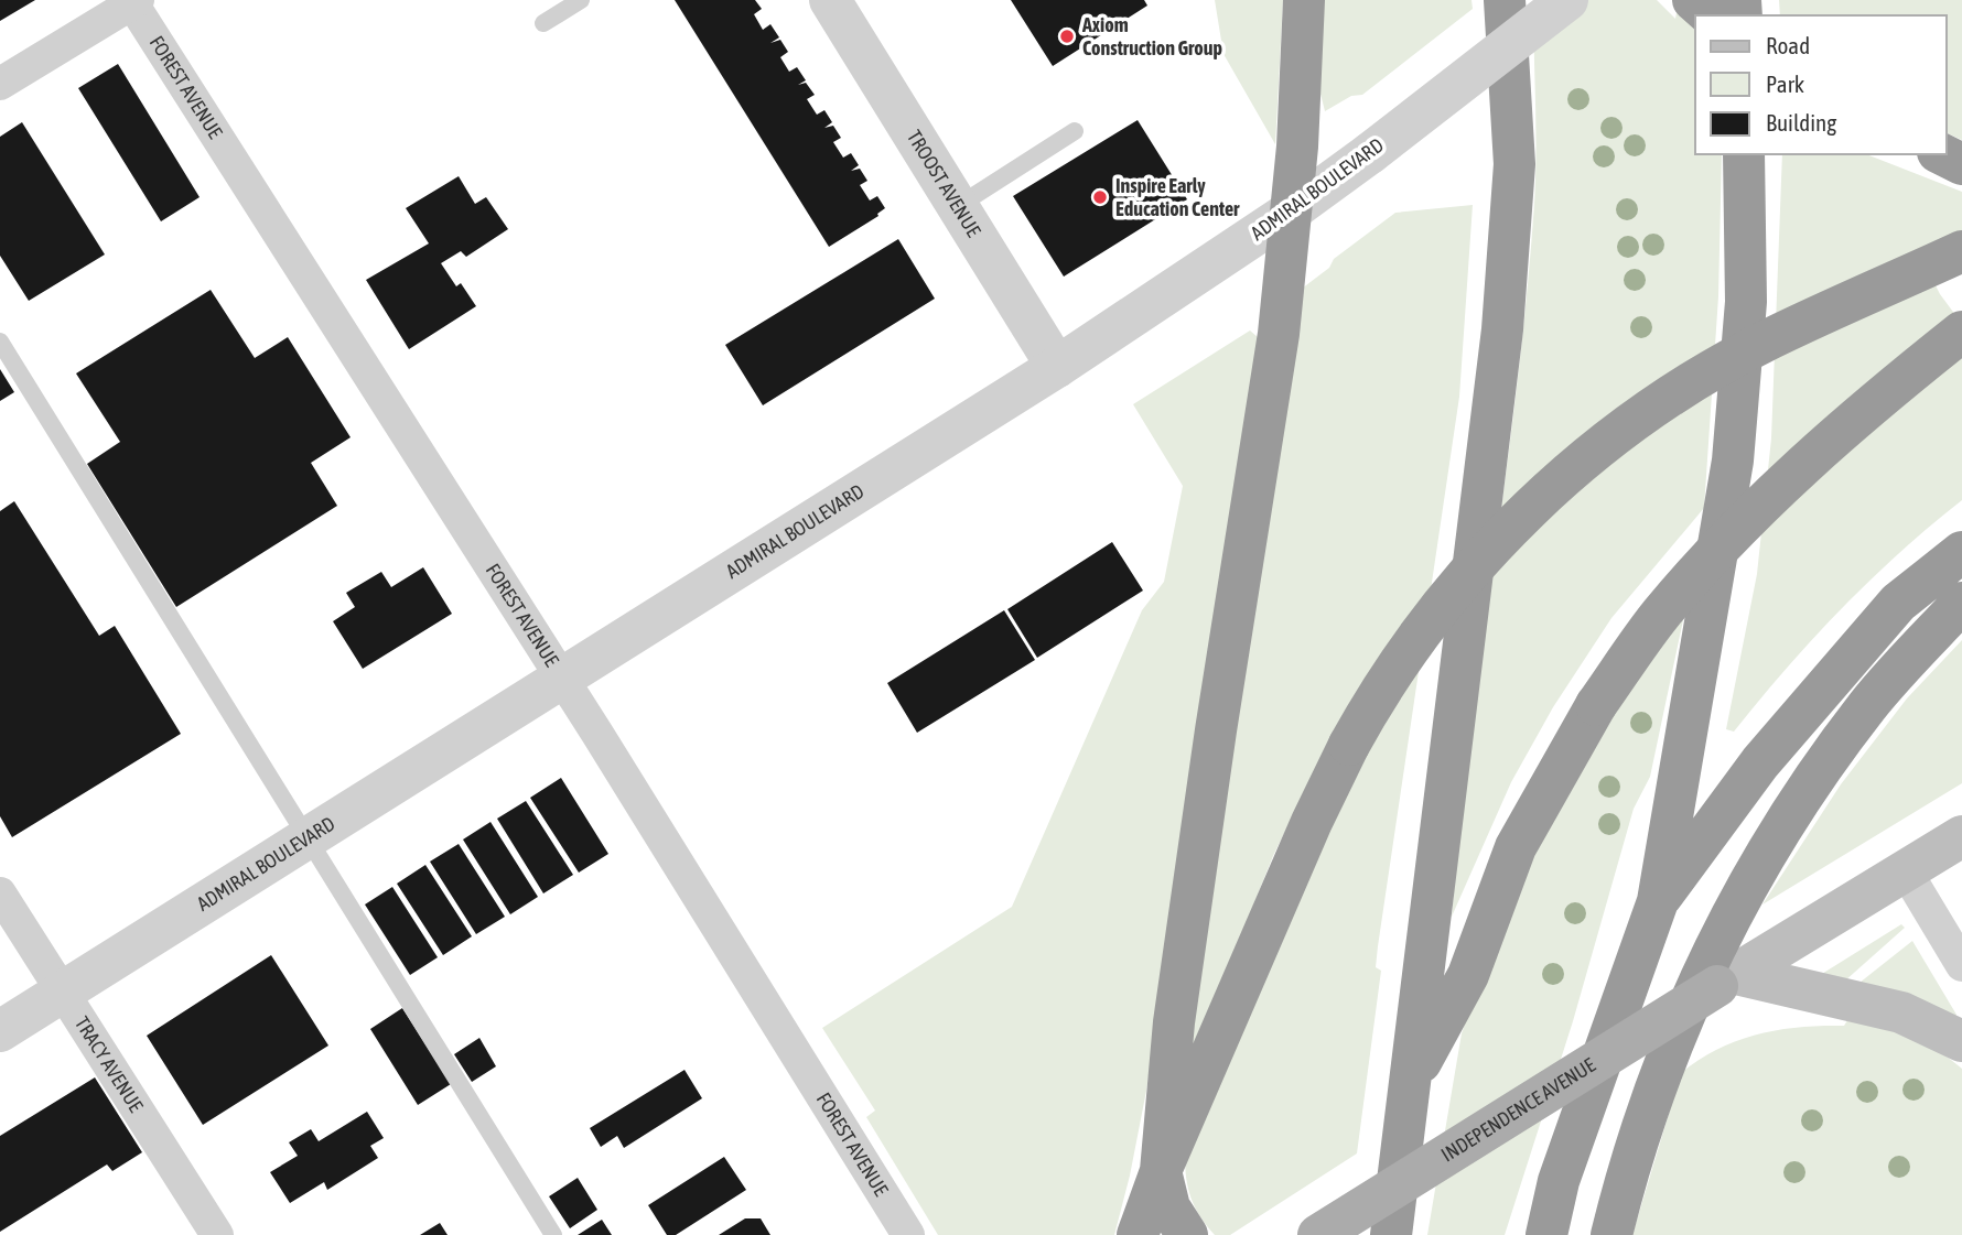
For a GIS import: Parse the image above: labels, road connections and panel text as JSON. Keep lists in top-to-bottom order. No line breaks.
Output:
{"streets":{"main road":["INDEPENDENCE AVENUE"],"street":["FOREST AVENUE","TROOST AVENUE","ADMIRAL BOULEVARD","TRACY AVENUE"]},"crossings":[["FOREST AVENUE","ADMIRAL BOULEVARD"],["TROOST AVENUE","ADMIRAL BOULEVARD"],["ADMIRAL BOULEVARD","TRACY AVENUE"]],"places":["Axiom Construction Group","Inspire Early Education Center"],"legend":["Road","Park","Building"]}
